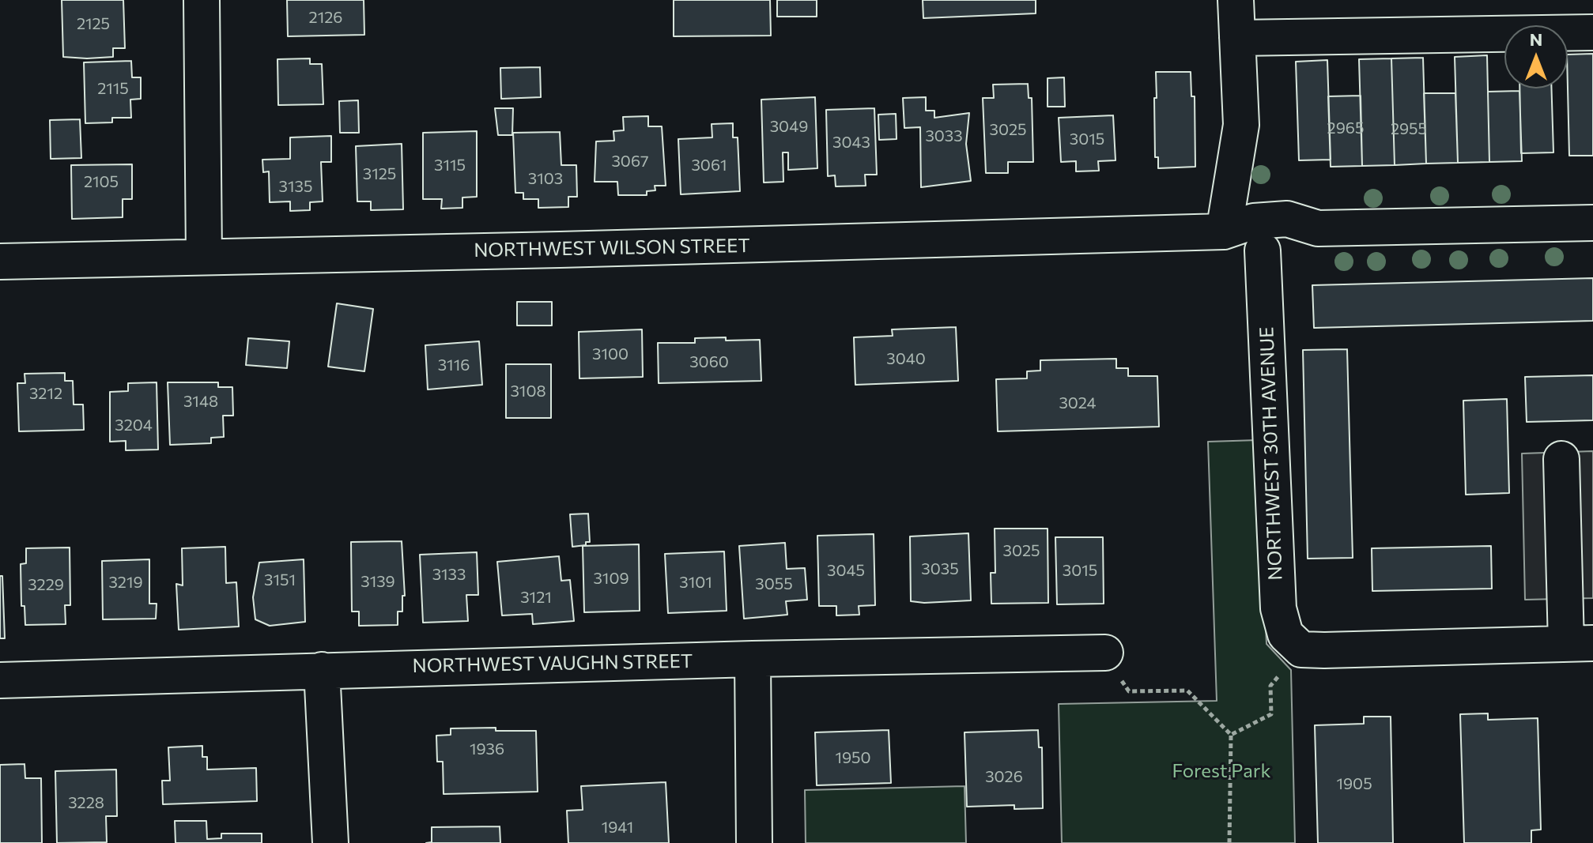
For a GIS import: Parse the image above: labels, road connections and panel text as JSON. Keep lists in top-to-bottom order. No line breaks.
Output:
{"streets":{"street":["NORTHWEST WILSON STREET","NORTHWEST 30TH AVENUE","NORTHWEST VAUGHN STREET"]},"crossings":[["NORTHWEST WILSON STREET","NORTHWEST 30TH AVENUE"]],"parks":["Forest Park"],"house_numbers":["2126","2125","2115","3049","2965","2955","3025","3033","3015","3043","3067","3115","3061","3125","3103","2105","3135","3100","3040","3060","3116","3108","3212","3148","3024","3204","3025","3035","3045","3015","3133","3109","3151","3139","3219","3101","3055","3229","3121","1936","1950","3026","1905","3228","1941"],"north":"top"}
